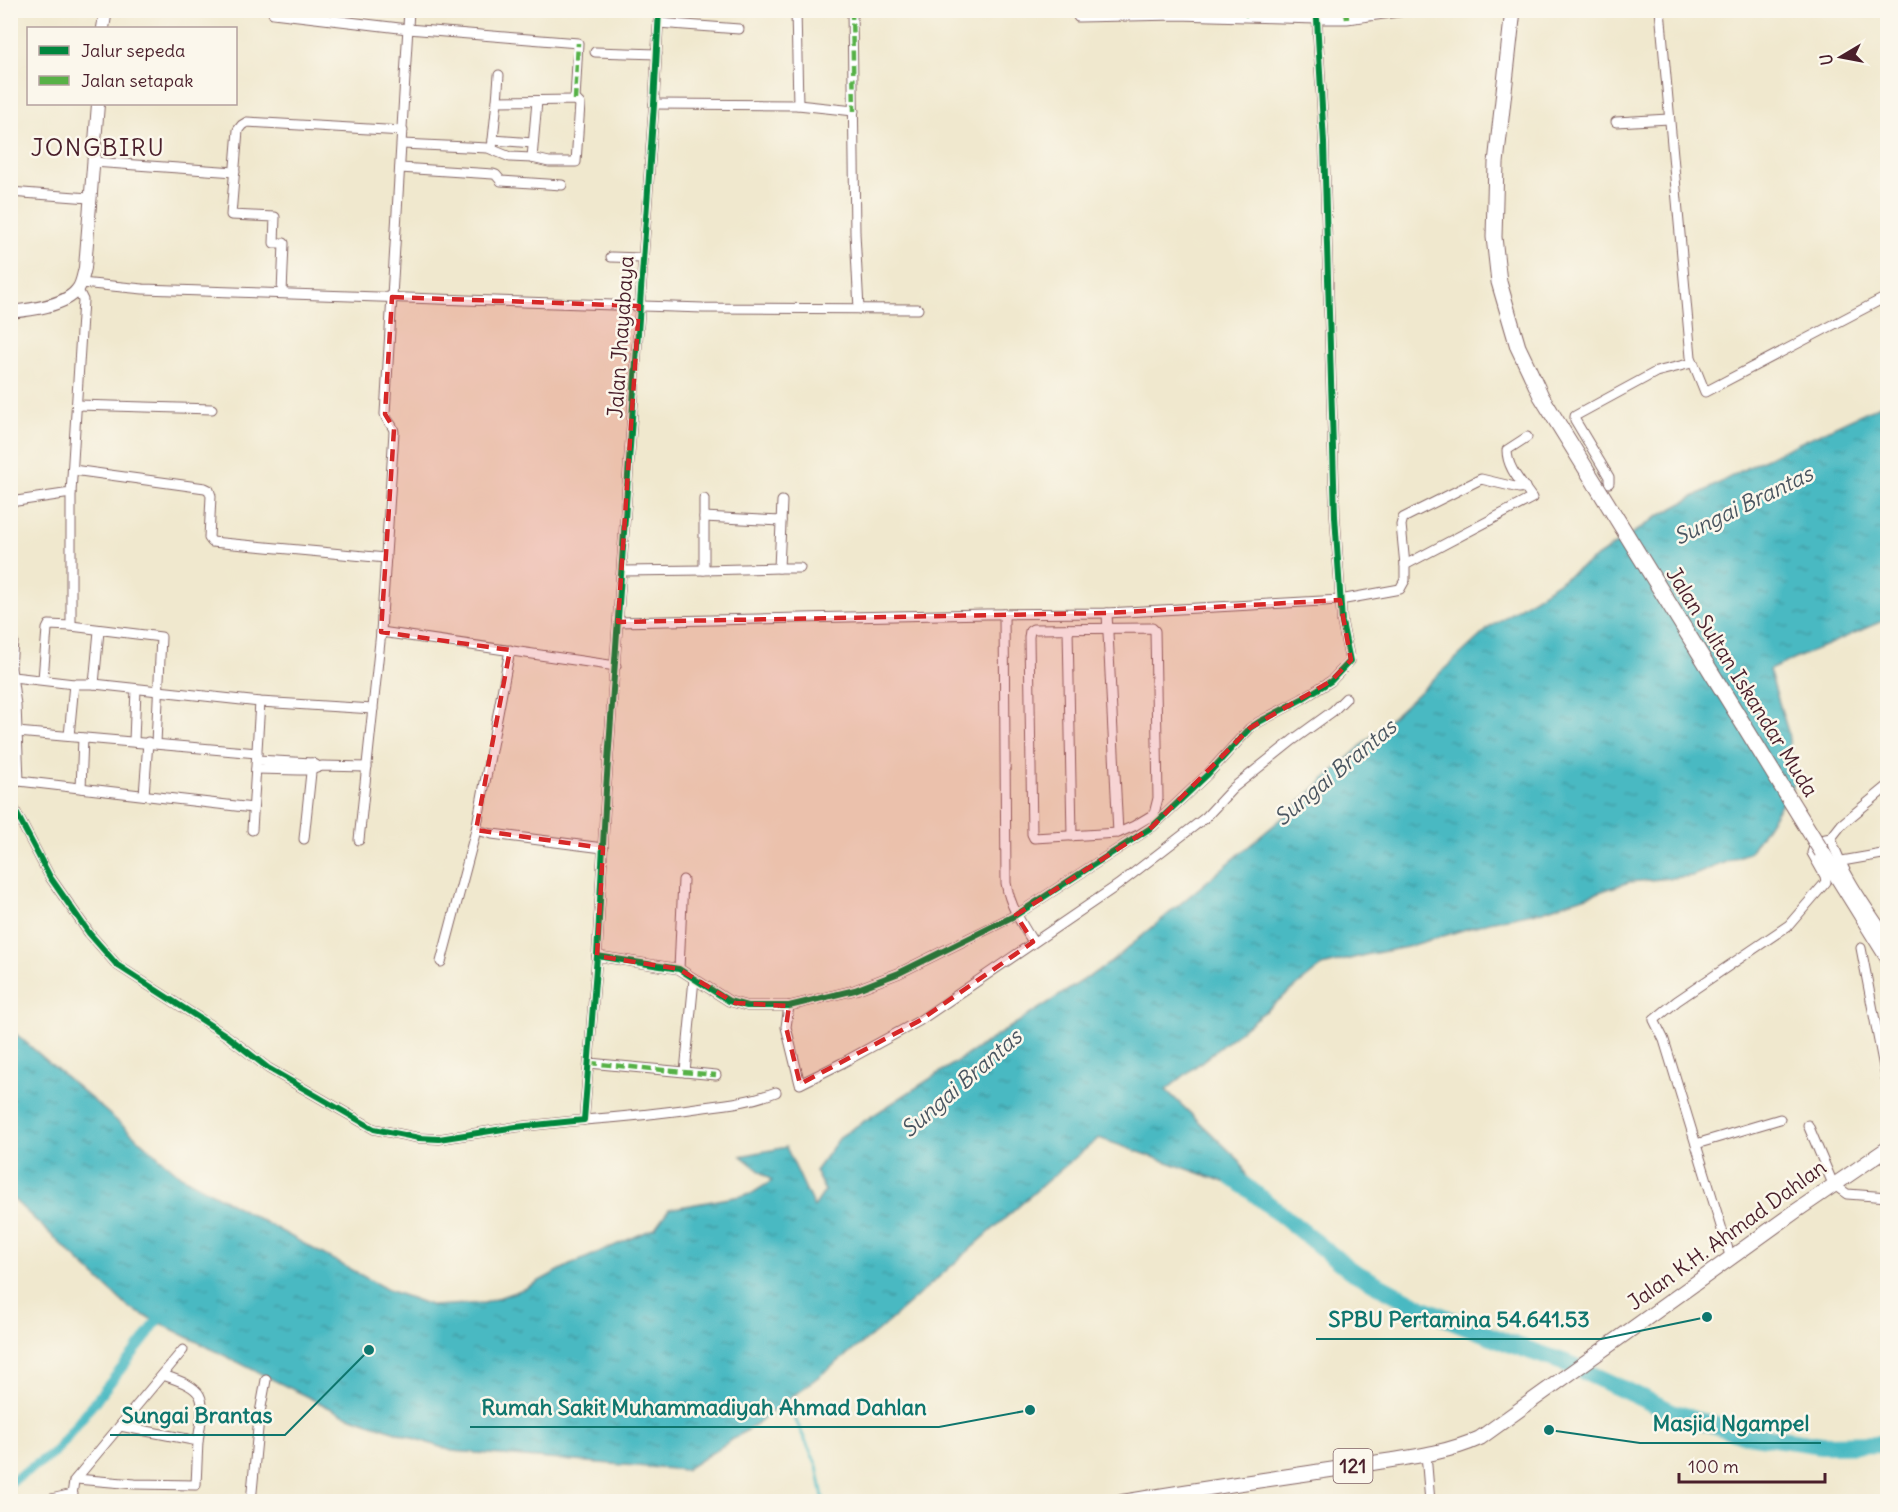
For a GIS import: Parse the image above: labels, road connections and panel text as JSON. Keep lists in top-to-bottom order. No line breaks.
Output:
{"streets":{"highway":["Jalan Sultan Iskandar Muda"],"main road":["Jalan K.H. Ahmad Dahlan","121"],"street":["Jalan Jhayabaya"]},"crossings":[["Jalan K.H. Ahmad Dahlan","121"]],"districts":["JONGBIRU"],"water":["Sungai Brantas"],"places":["SPBU Pertamina 54.641.53","Sungai Brantas","Rumah Sakit Muhammadiyah Ahmad Dahlan","Masjid Ngampel"],"legend":["Jalur sepeda","Jalan setapak"],"scale_bar":"100 m","north":"left"}
